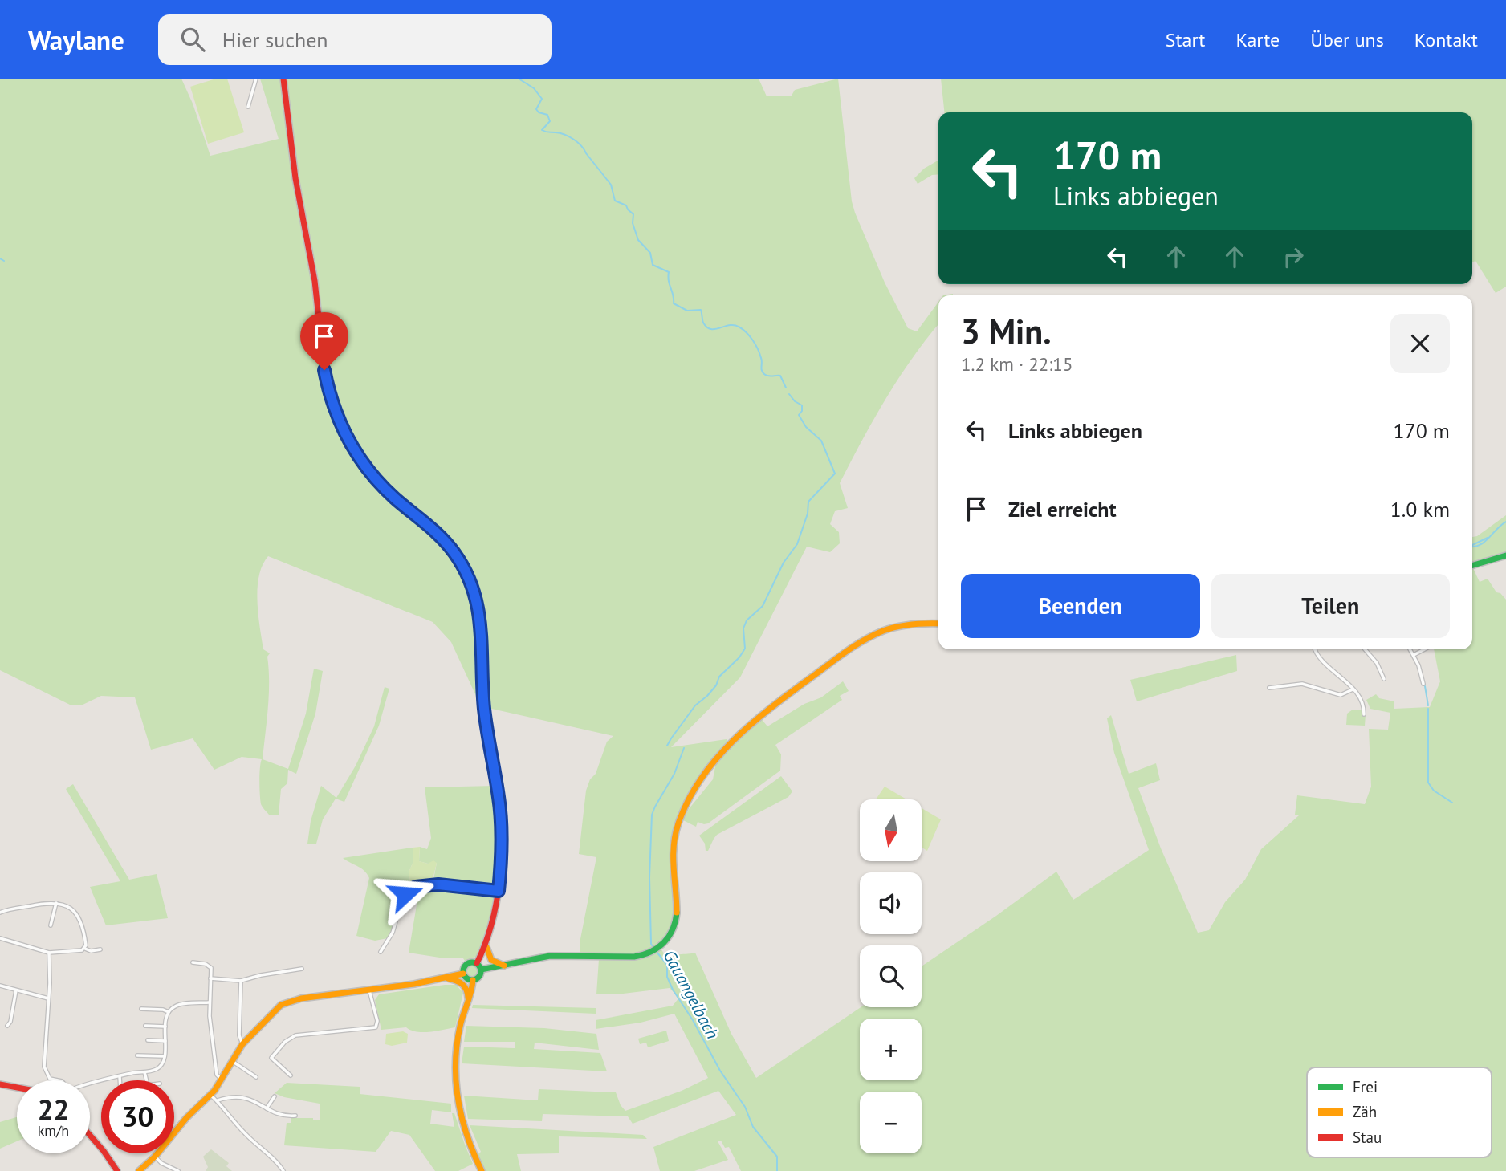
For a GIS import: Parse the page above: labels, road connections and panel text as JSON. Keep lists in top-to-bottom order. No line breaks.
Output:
{"water":["Gauangelbach"],"legend":["Frei","Zäh","Stau"],"north":"bottom","page":{"header":"Waylane","search":"Hier suchen","nav":["Start","Karte","Über uns","Kontakt"],"turn":["170 m","Links abbiegen"],"heading":["3 Min.","1.2 km · 22:15"],"list":[{"name":"Links abbiegen","value":"170 m"},{"name":"Ziel erreicht","value":"1.0 km"}],"buttons":["Beenden","Teilen"],"map_buttons":["+","−"],"speed":"22 km/h","limit":"30"}}
